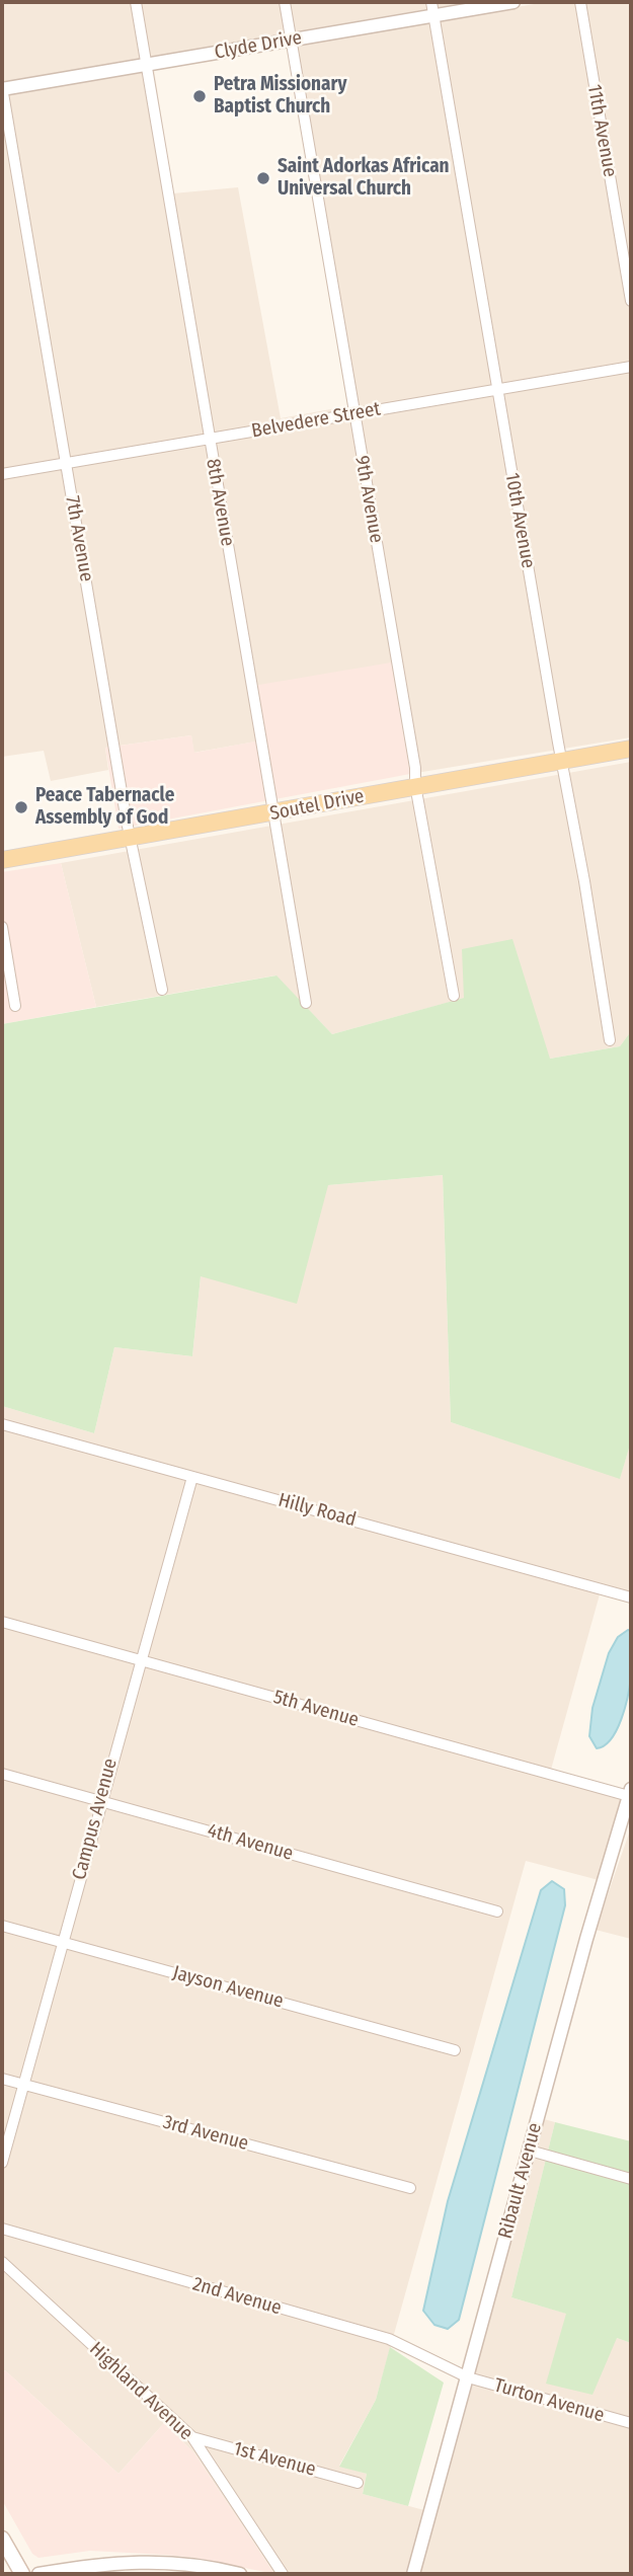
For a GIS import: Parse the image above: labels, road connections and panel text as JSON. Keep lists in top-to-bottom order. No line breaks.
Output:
{"streets":{"main road":["Soutel Drive"],"street":["Clyde Drive","11th Avenue","Belvedere Street","9th Avenue","8th Avenue","10th Avenue","7th Avenue","Hilly Road","5th Avenue","Campus Avenue","4th Avenue","Jayson Avenue","3rd Avenue","Ribault Avenue","2nd Avenue","Highland Avenue","Turton Avenue","1st Avenue"]},"crossings":[["Clyde Drive","9th Avenue"],["Clyde Drive","8th Avenue"],["Clyde Drive","10th Avenue"],["Clyde Drive","7th Avenue"],["Belvedere Street","9th Avenue"],["Belvedere Street","8th Avenue"],["Belvedere Street","10th Avenue"],["Belvedere Street","7th Avenue"],["9th Avenue","Soutel Drive"],["8th Avenue","Soutel Drive"],["10th Avenue","Soutel Drive"],["7th Avenue","Soutel Drive"],["Hilly Road","Campus Avenue"],["5th Avenue","Campus Avenue"],["5th Avenue","Ribault Avenue"],["Campus Avenue","4th Avenue"],["Campus Avenue","Jayson Avenue"],["Campus Avenue","3rd Avenue"],["Ribault Avenue","2nd Avenue"],["Ribault Avenue","Turton Avenue"],["2nd Avenue","Turton Avenue"],["Highland Avenue","1st Avenue"]],"places":["Petra Missionary Baptist Church","Saint Adorkas African Universal Church","Peace Tabernacle Assembly of God"]}
